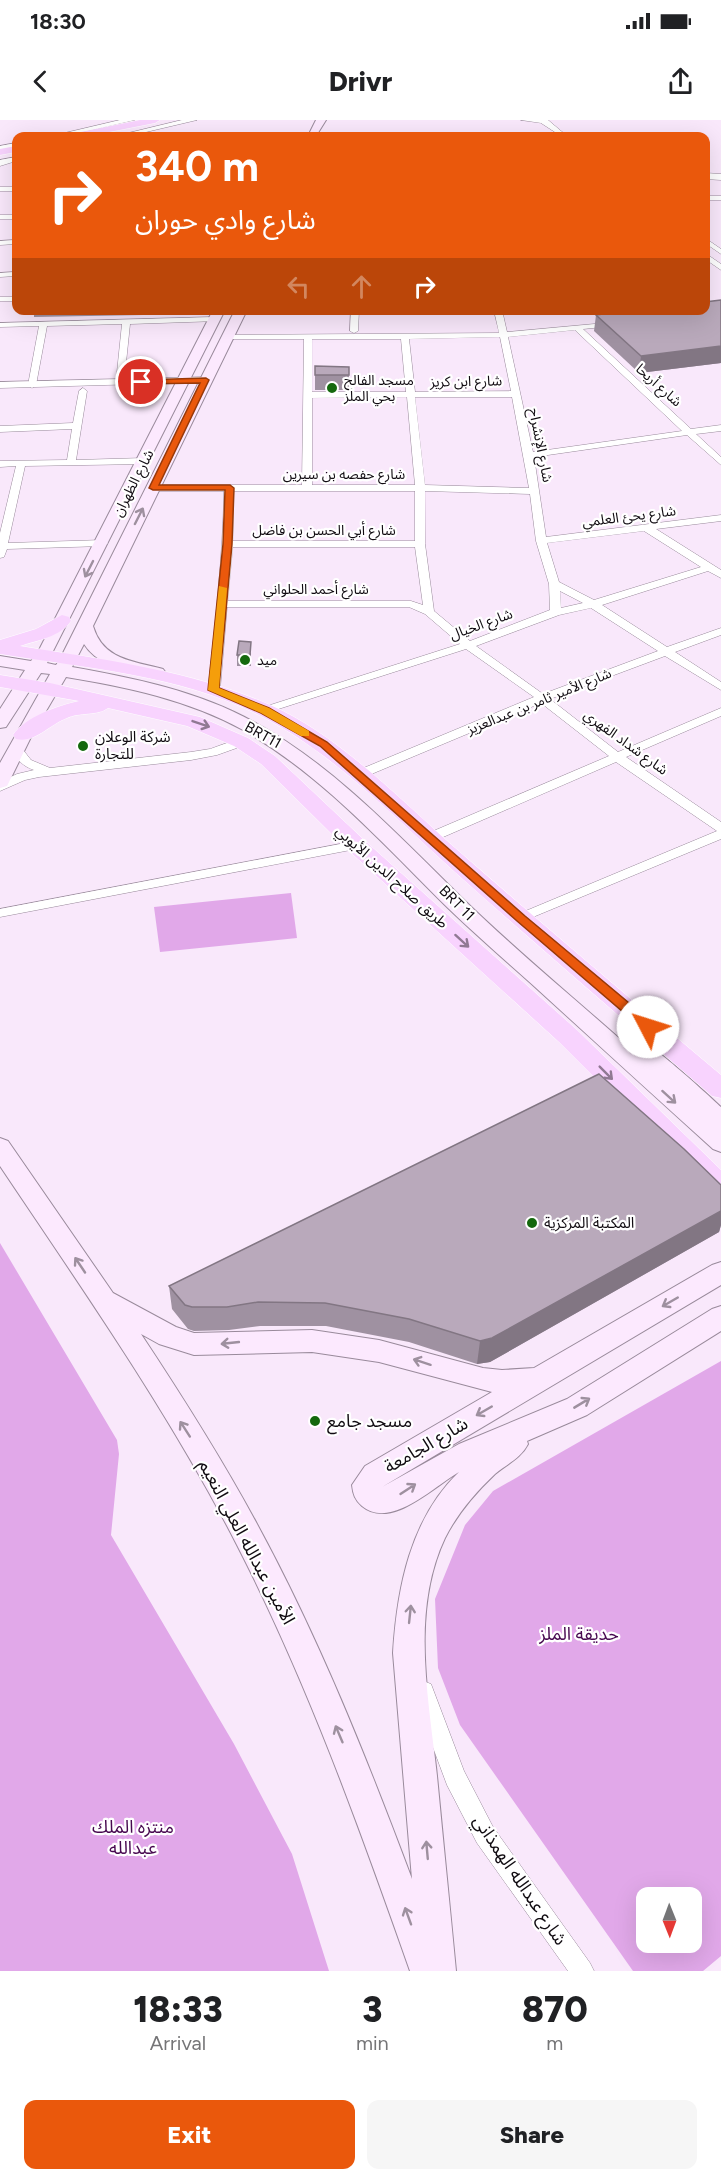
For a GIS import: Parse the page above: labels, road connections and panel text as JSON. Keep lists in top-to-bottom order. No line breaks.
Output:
{"streets":{"main road":["شارع الظهران","BRT11","طريق صلاح الدين الأيوبي","BRT 11","شارع الجامعة","الأمين عبدالله العلي النعيم"],"street":["شارع ابن كريز","شارع أريحا","شارع الإنشراح","شارع حفصه بن سيرين","شارع يحئ العلمي","شارع أبي الحسن بن فاضل","شارع أحمد الحلواني","شارع الخيال","شارع الأمير ثامر بن عبدالعزيز","شارع شداد الفهري","شارع عبدالله الهمذاني"]},"crossings":[["شارع ابن كريز","شارع الإنشراح"],["شارع الإنشراح","شارع حفصه بن سيرين"],["شارع الإنشراح","شارع يحئ العلمي"],["شارع الإنشراح","شارع الخيال"],["شارع حفصه بن سيرين","شارع الظهران"],["شارع الظهران","BRT11"],["شارع الظهران","طريق صلاح الدين الأيوبي"],["شارع أحمد الحلواني","شارع شداد الفهري"],["شارع الخيال","شارع شداد الفهري"],["شارع الخيال","طريق صلاح الدين الأيوبي"],["شارع الأمير ثامر بن عبدالعزيز","شارع شداد الفهري"],["شارع الأمير ثامر بن عبدالعزيز","طريق صلاح الدين الأيوبي"],["BRT11","طريق صلاح الدين الأيوبي"],["BRT11","BRT 11"]],"parks":["حديقة الملز","منتزه الملك عبدالله"],"places":["مسجد الفالح بحي الملز","ميد","شركة الوعلان للتجارة","المكتبة المركزية","مسجد جامع"],"north":"bottom","page":{"status":"18:30","header":"Drivr","turn":["340 m","شارع وادي حوران"],"eta":["18:33","Arrival","3","min","870","m"],"buttons":["Exit","Share"]}}
